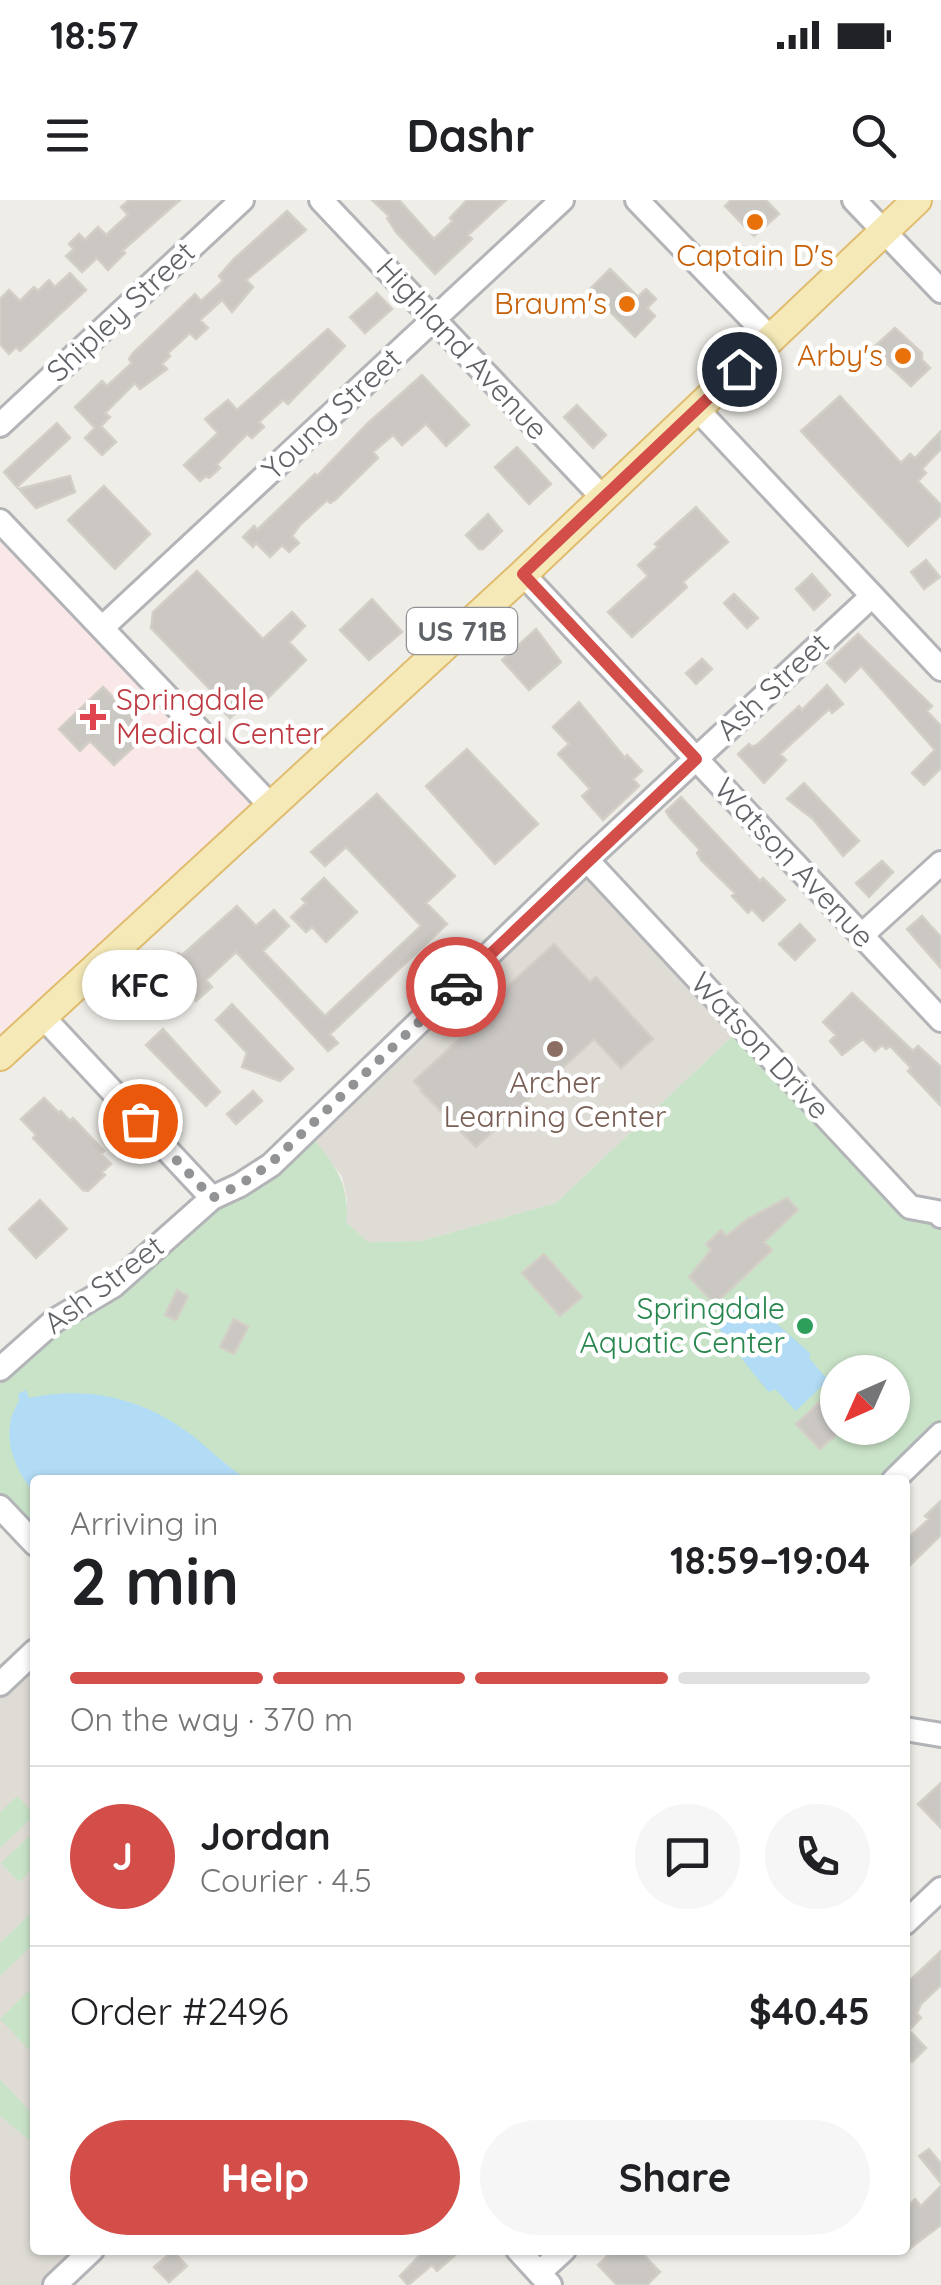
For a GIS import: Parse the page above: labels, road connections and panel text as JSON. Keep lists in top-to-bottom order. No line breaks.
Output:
{"streets":{"main road":["US 71B"],"street":["Shipley Street","Highland Avenue","Young Street","Ash Street","Watson Avenue","Watson Drive"]},"crossings":[["Highland Avenue","Young Street"],["Highland Avenue","US 71B"],["US 71B","Watson Avenue"],["Ash Street","Watson Avenue"],["Ash Street","Watson Drive"]],"places":{"other":["Captain D's","Braum's","Arby's","Archer Learning Center","KFC","Springdale Aquatic Center"],"health":["Springdale Medical Center"]},"north":"bottom left","page":{"status":"18:57","header":"Dashr","bubble":"KFC","heading":["2 min","Arriving in","18:59–19:04"],"panel":["Jordan","Courier · 4.5","Order #2496","$40.45"],"bar":"On the way · 370 m","round":"J","buttons":["Help","Share"]}}
